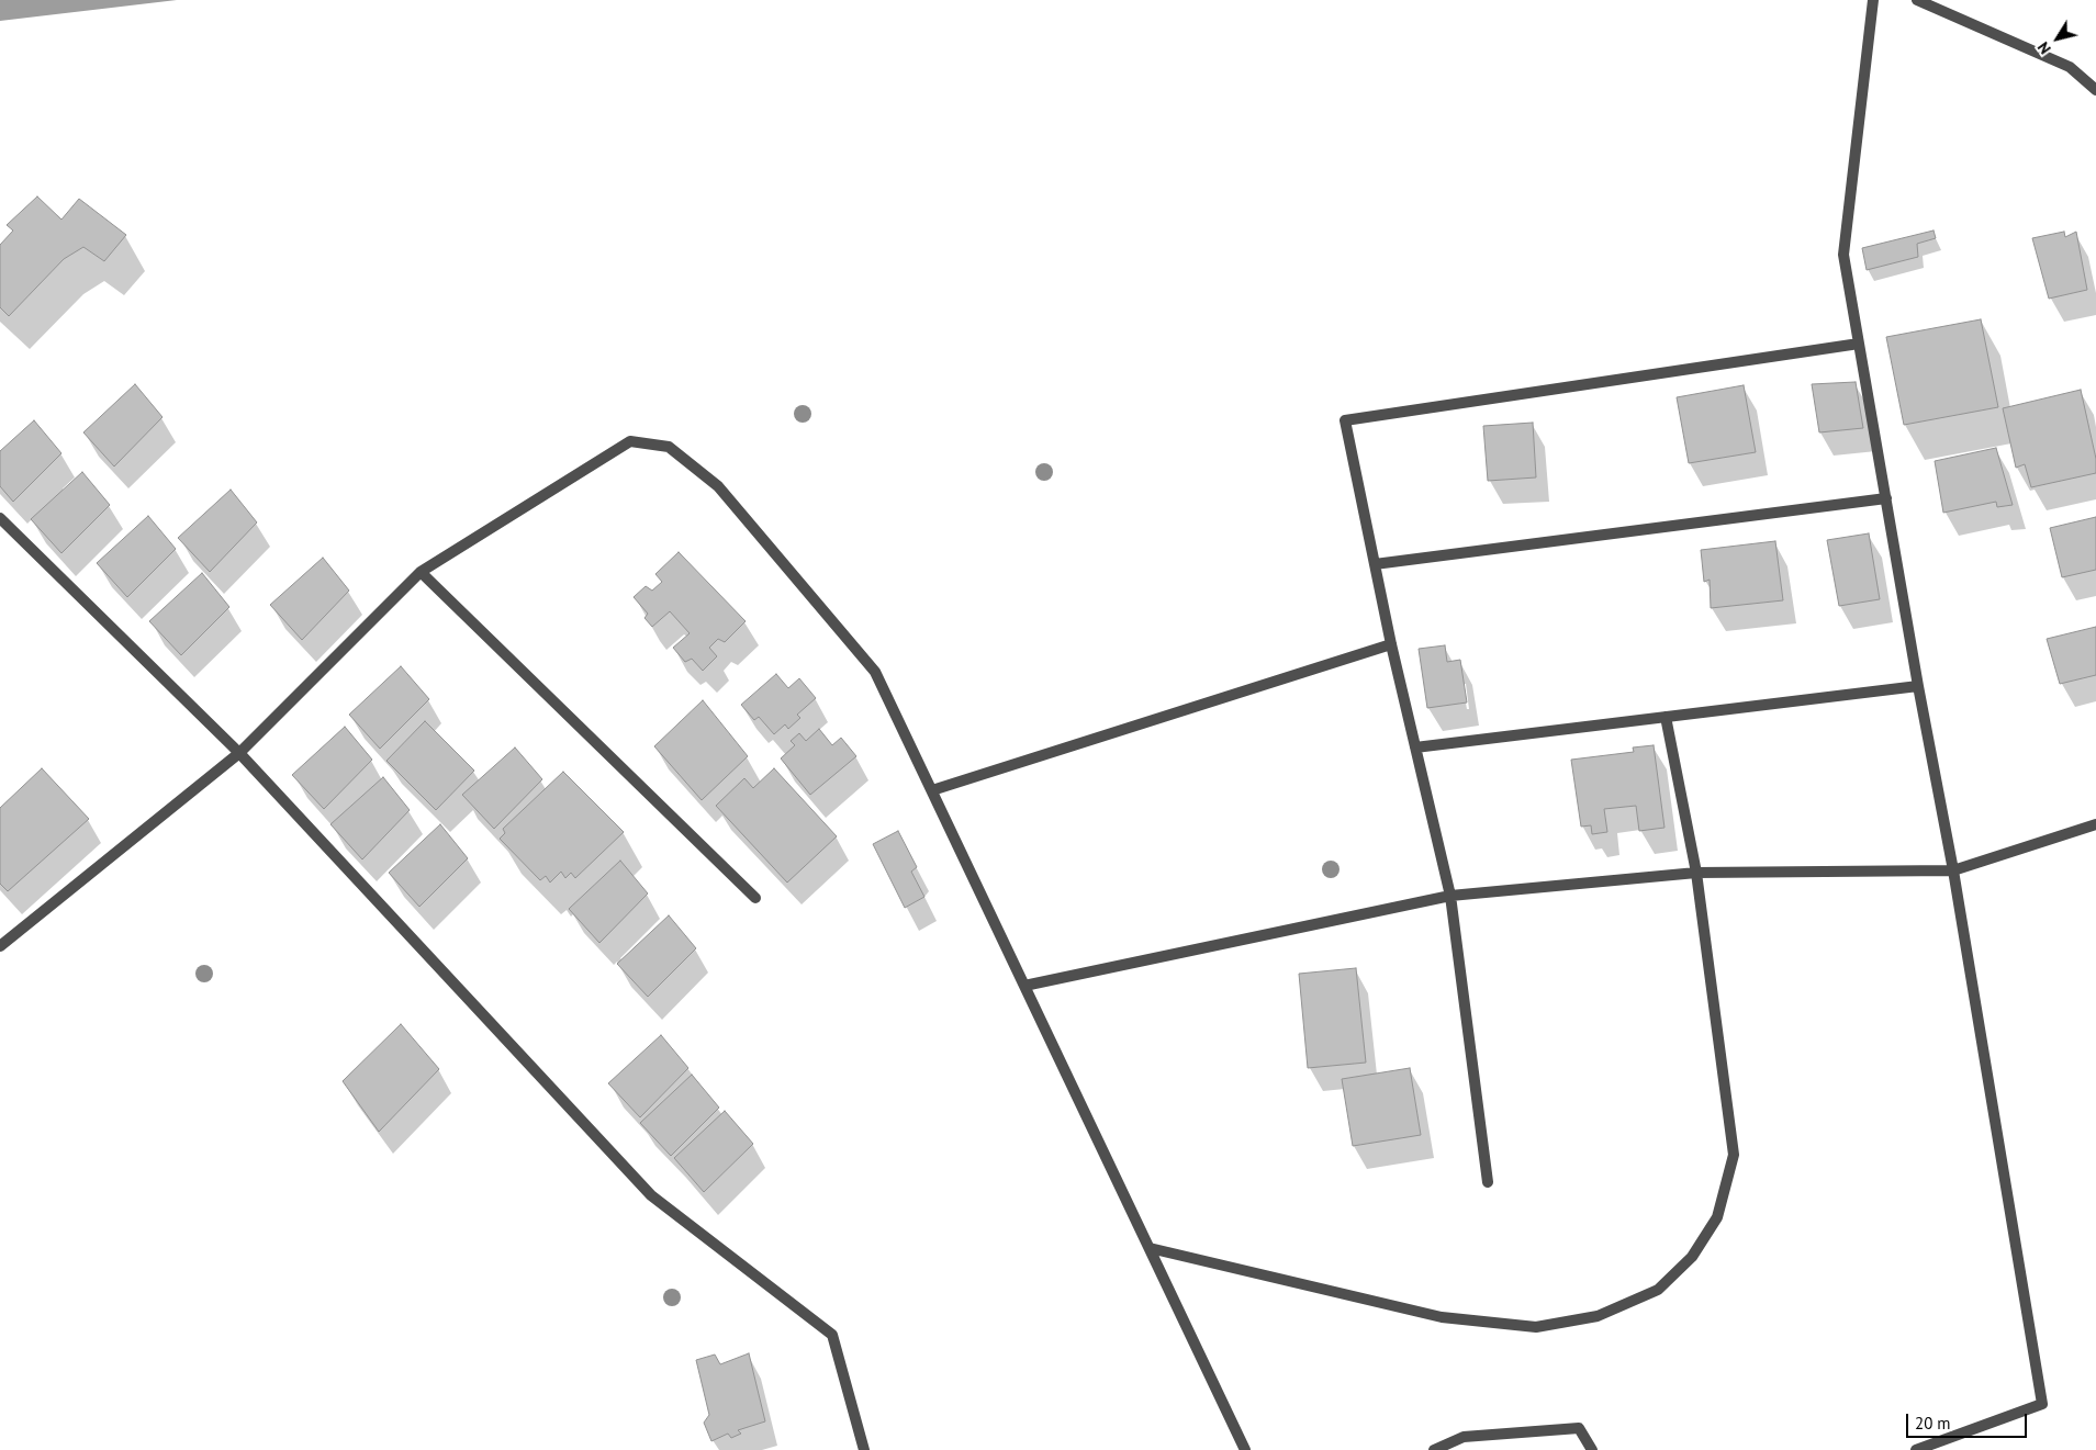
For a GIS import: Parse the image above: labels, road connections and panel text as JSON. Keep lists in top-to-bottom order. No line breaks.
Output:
{"scale_bar":"20 m","north":"bottom left"}
